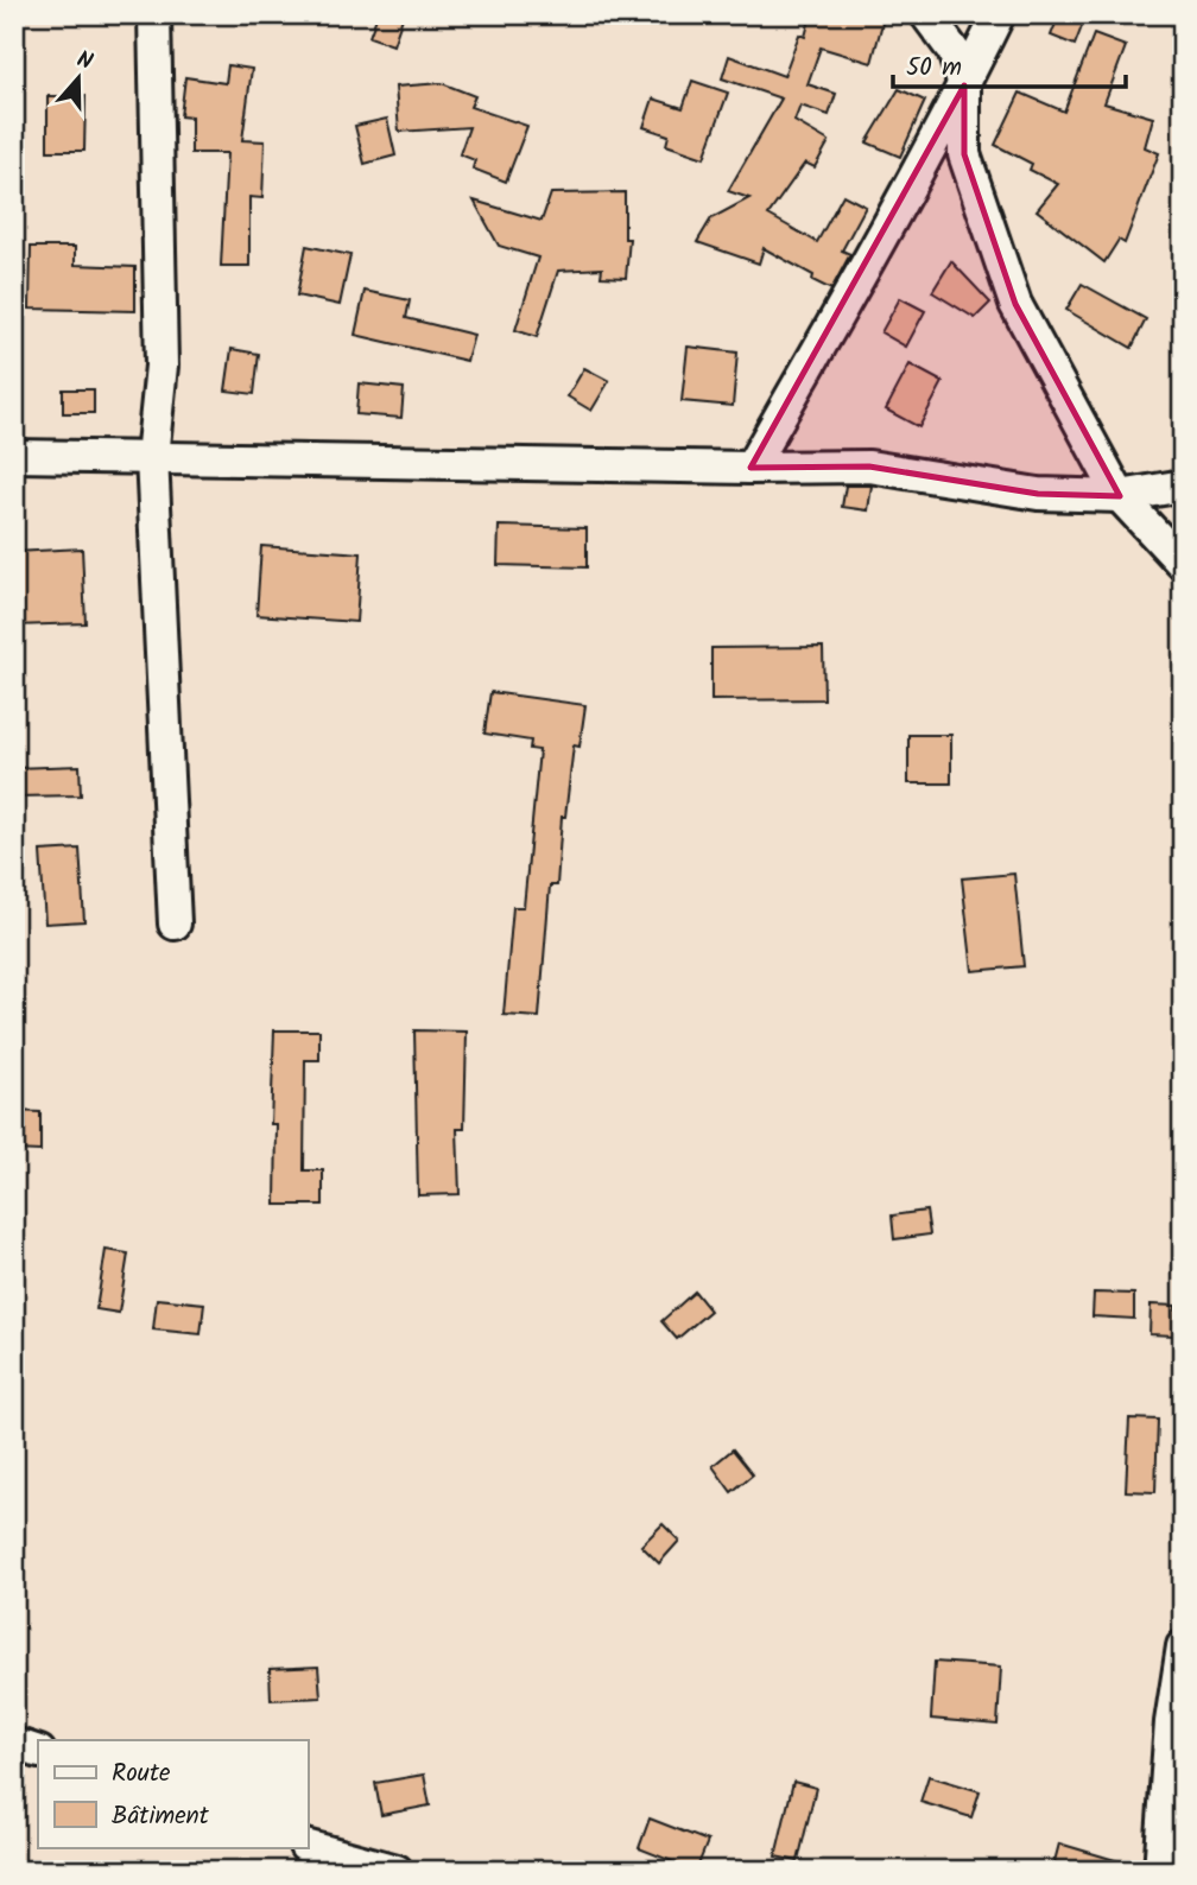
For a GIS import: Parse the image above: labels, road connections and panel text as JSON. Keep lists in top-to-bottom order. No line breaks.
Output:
{"legend":["Route","Bâtiment"],"scale_bar":"50 m","north":"top"}
